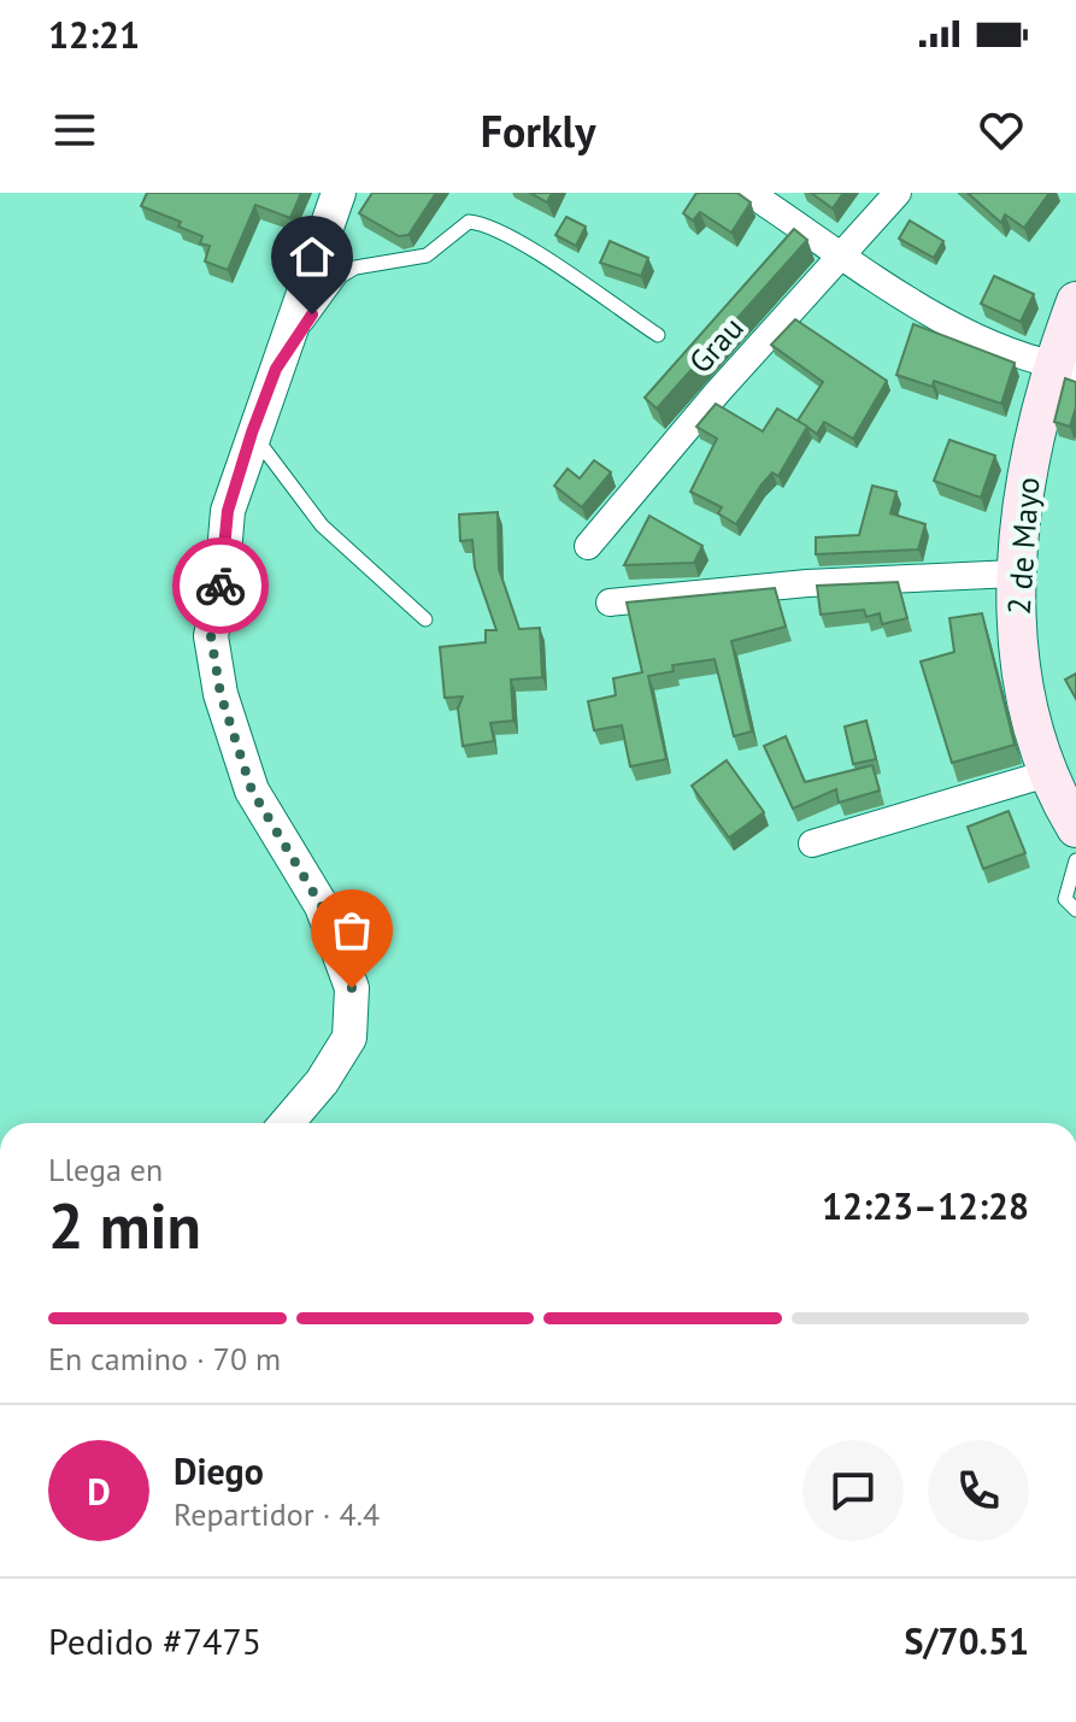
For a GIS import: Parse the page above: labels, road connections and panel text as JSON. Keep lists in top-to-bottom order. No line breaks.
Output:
{"streets":{"main road":["2 de Mayo"],"street":["Grau"]},"page":{"status":"12:21","header":"Forkly","heading":["2 min","Llega en","12:23–12:28"],"panel":["Diego","Repartidor · 4.4","Pedido #7475","S/70.51"],"bar":"En camino · 70 m","round":"D"}}
